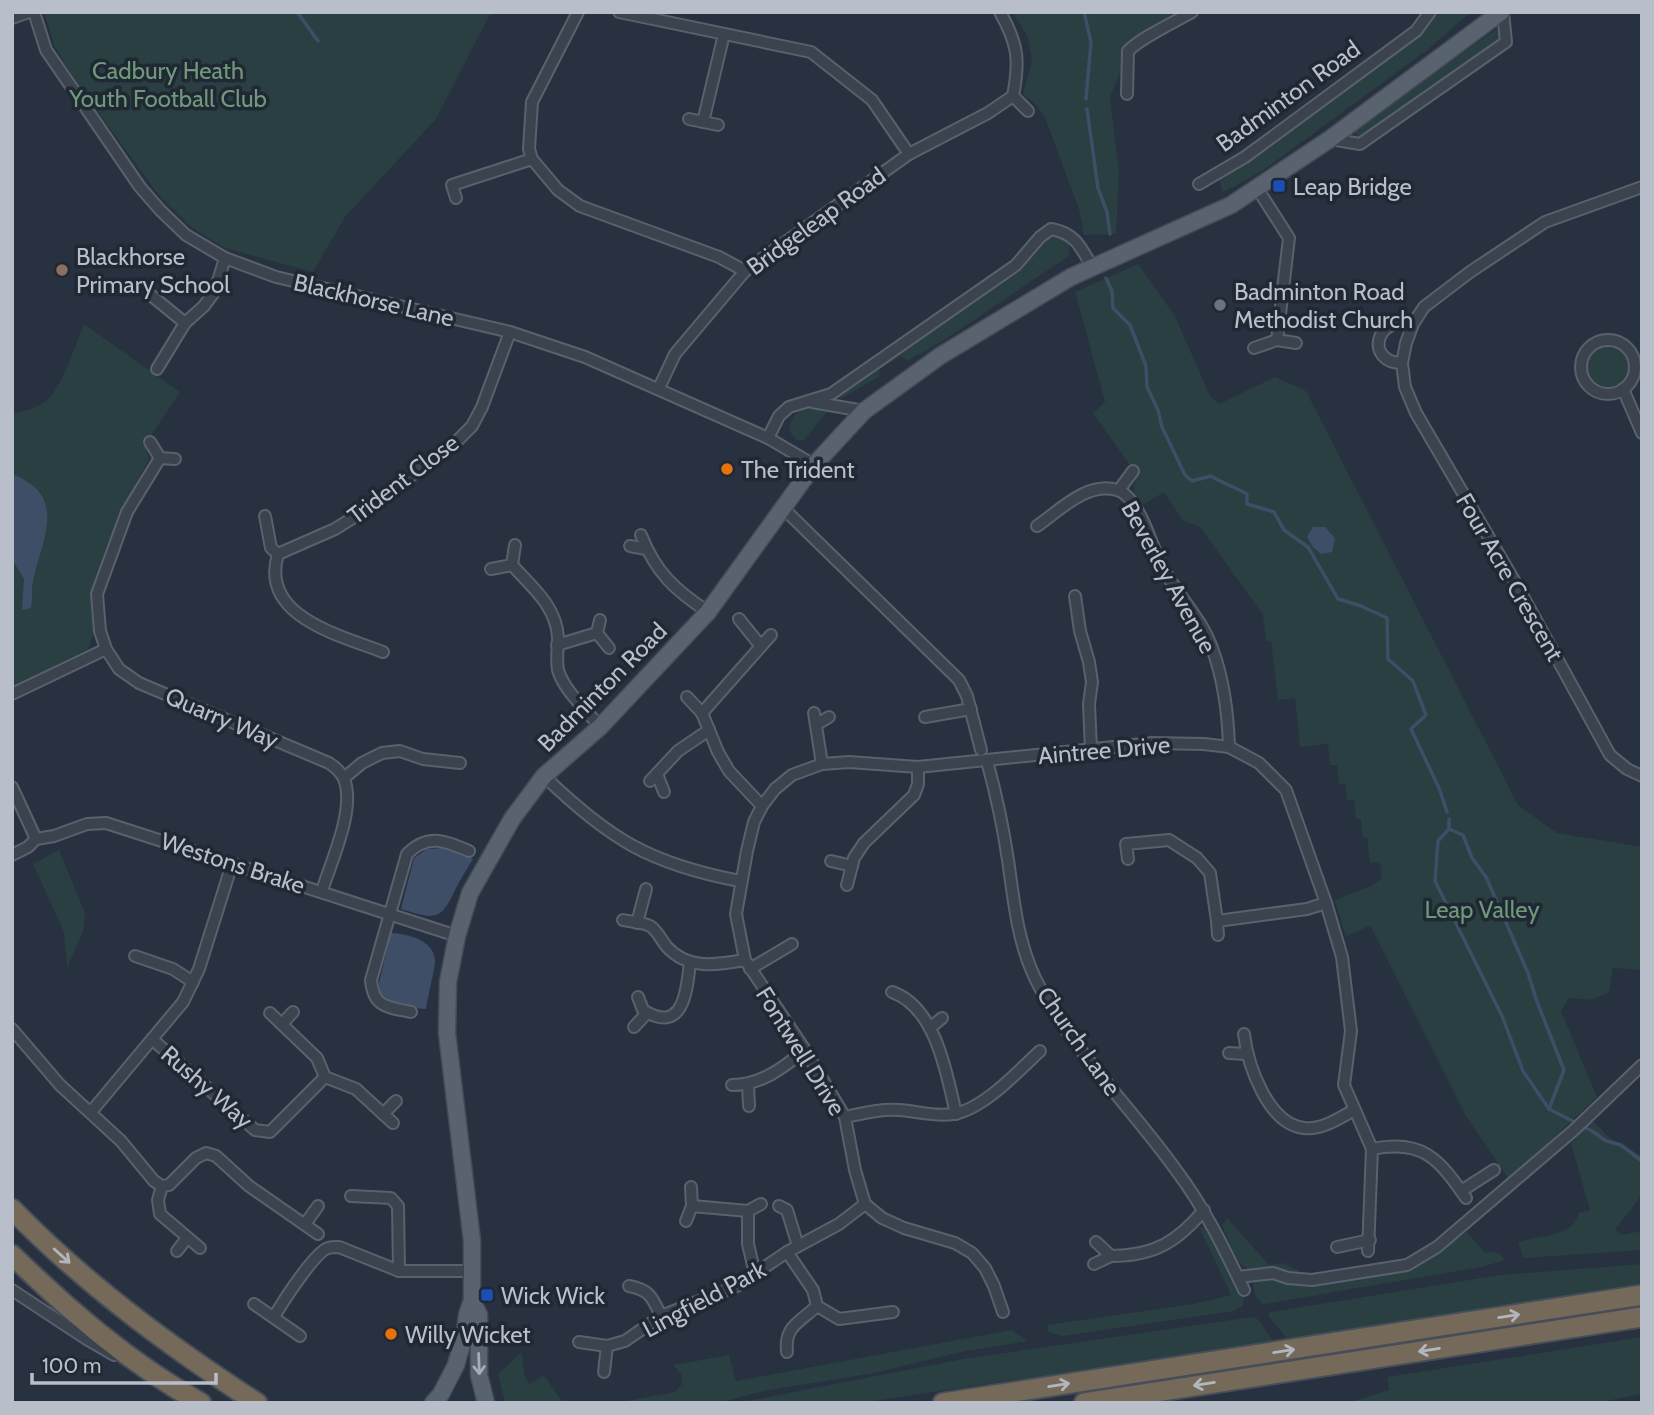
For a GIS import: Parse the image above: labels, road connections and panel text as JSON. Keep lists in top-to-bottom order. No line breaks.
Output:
{"streets":{"main road":["Badminton Road"],"street":["Bridgeleap Road","Blackhorse Lane","Trident Close","Beverley Avenue","Four Acre Crescent","Quarry Way","Aintree Drive","Westons Brake","Church Lane","Fontwell Drive","Rushy Way","Lingfield Park"]},"crossings":[["Badminton Road","Blackhorse Lane"],["Badminton Road","Westons Brake"],["Bridgeleap Road","Blackhorse Lane"],["Blackhorse Lane","Trident Close"],["Beverley Avenue","Aintree Drive"],["Aintree Drive","Church Lane"],["Aintree Drive","Fontwell Drive"],["Westons Brake","Rushy Way"],["Fontwell Drive","Lingfield Park"]],"parks":["Cadbury Heath Youth Football Club","Leap Valley"],"places":{"transit":["Leap Bridge","Wick Wick"],"other":["Blackhorse Primary School","Badminton Road Methodist Church","The Trident","Willy Wicket"]},"scale_bar":"100 m"}
